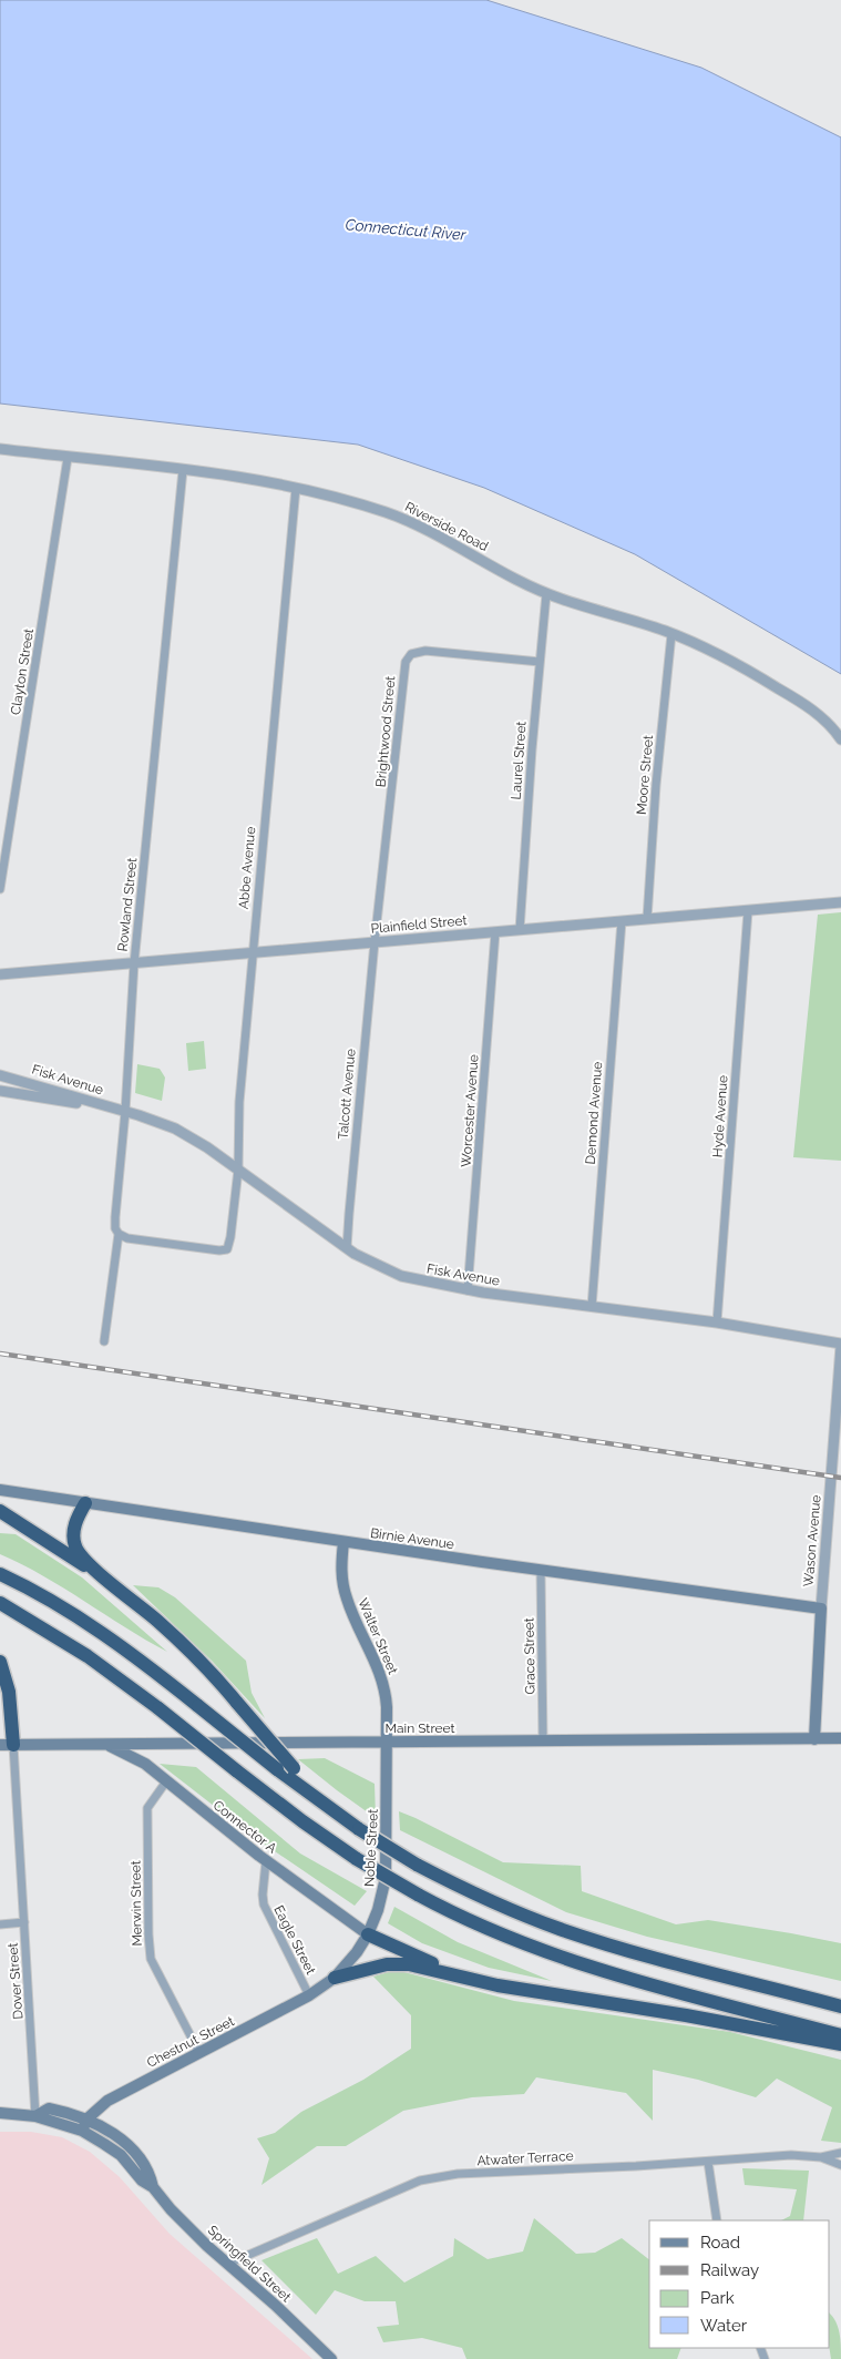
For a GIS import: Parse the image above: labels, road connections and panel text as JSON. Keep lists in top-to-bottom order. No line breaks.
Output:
{"streets":{"main road":["Birnie Avenue","Wason Avenue","Walter Street","Main Street","Connector A","Noble Street","Chestnut Street","Springfield Street"],"street":["Riverside Road","Clayton Street","Brightwood Street","Laurel Street","Moore Street","Abbe Avenue","Rowland Street","Plainfield Street","Fisk Avenue","Talcott Avenue","Worcester Avenue","Demond Avenue","Hyde Avenue","Grace Street","Merwin Street","Eagle Street","Dover Street","Atwater Terrace"]},"crossings":[["Riverside Road","Clayton Street"],["Riverside Road","Laurel Street"],["Riverside Road","Moore Street"],["Riverside Road","Abbe Avenue"],["Riverside Road","Rowland Street"],["Brightwood Street","Laurel Street"],["Brightwood Street","Plainfield Street"],["Brightwood Street","Talcott Avenue"],["Laurel Street","Plainfield Street"],["Moore Street","Plainfield Street"],["Abbe Avenue","Rowland Street"],["Abbe Avenue","Plainfield Street"],["Abbe Avenue","Fisk Avenue"],["Rowland Street","Plainfield Street"],["Rowland Street","Fisk Avenue"],["Plainfield Street","Talcott Avenue"],["Plainfield Street","Worcester Avenue"],["Plainfield Street","Demond Avenue"],["Plainfield Street","Hyde Avenue"],["Fisk Avenue","Talcott Avenue"],["Fisk Avenue","Worcester Avenue"],["Fisk Avenue","Demond Avenue"],["Fisk Avenue","Hyde Avenue"],["Fisk Avenue","Wason Avenue"],["Birnie Avenue","Wason Avenue"],["Birnie Avenue","Walter Street"],["Birnie Avenue","Grace Street"],["Wason Avenue","Main Street"],["Walter Street","Main Street"],["Walter Street","Noble Street"],["Grace Street","Main Street"],["Main Street","Connector A"],["Main Street","Noble Street"],["Main Street","Dover Street"],["Connector A","Noble Street"],["Connector A","Merwin Street"],["Connector A","Eagle Street"],["Noble Street","Eagle Street"],["Noble Street","Chestnut Street"],["Merwin Street","Chestnut Street"],["Eagle Street","Chestnut Street"],["Chestnut Street","Springfield Street"],["Atwater Terrace","Springfield Street"]],"water":["Connecticut River"],"legend":["Road","Railway","Park","Water"]}
